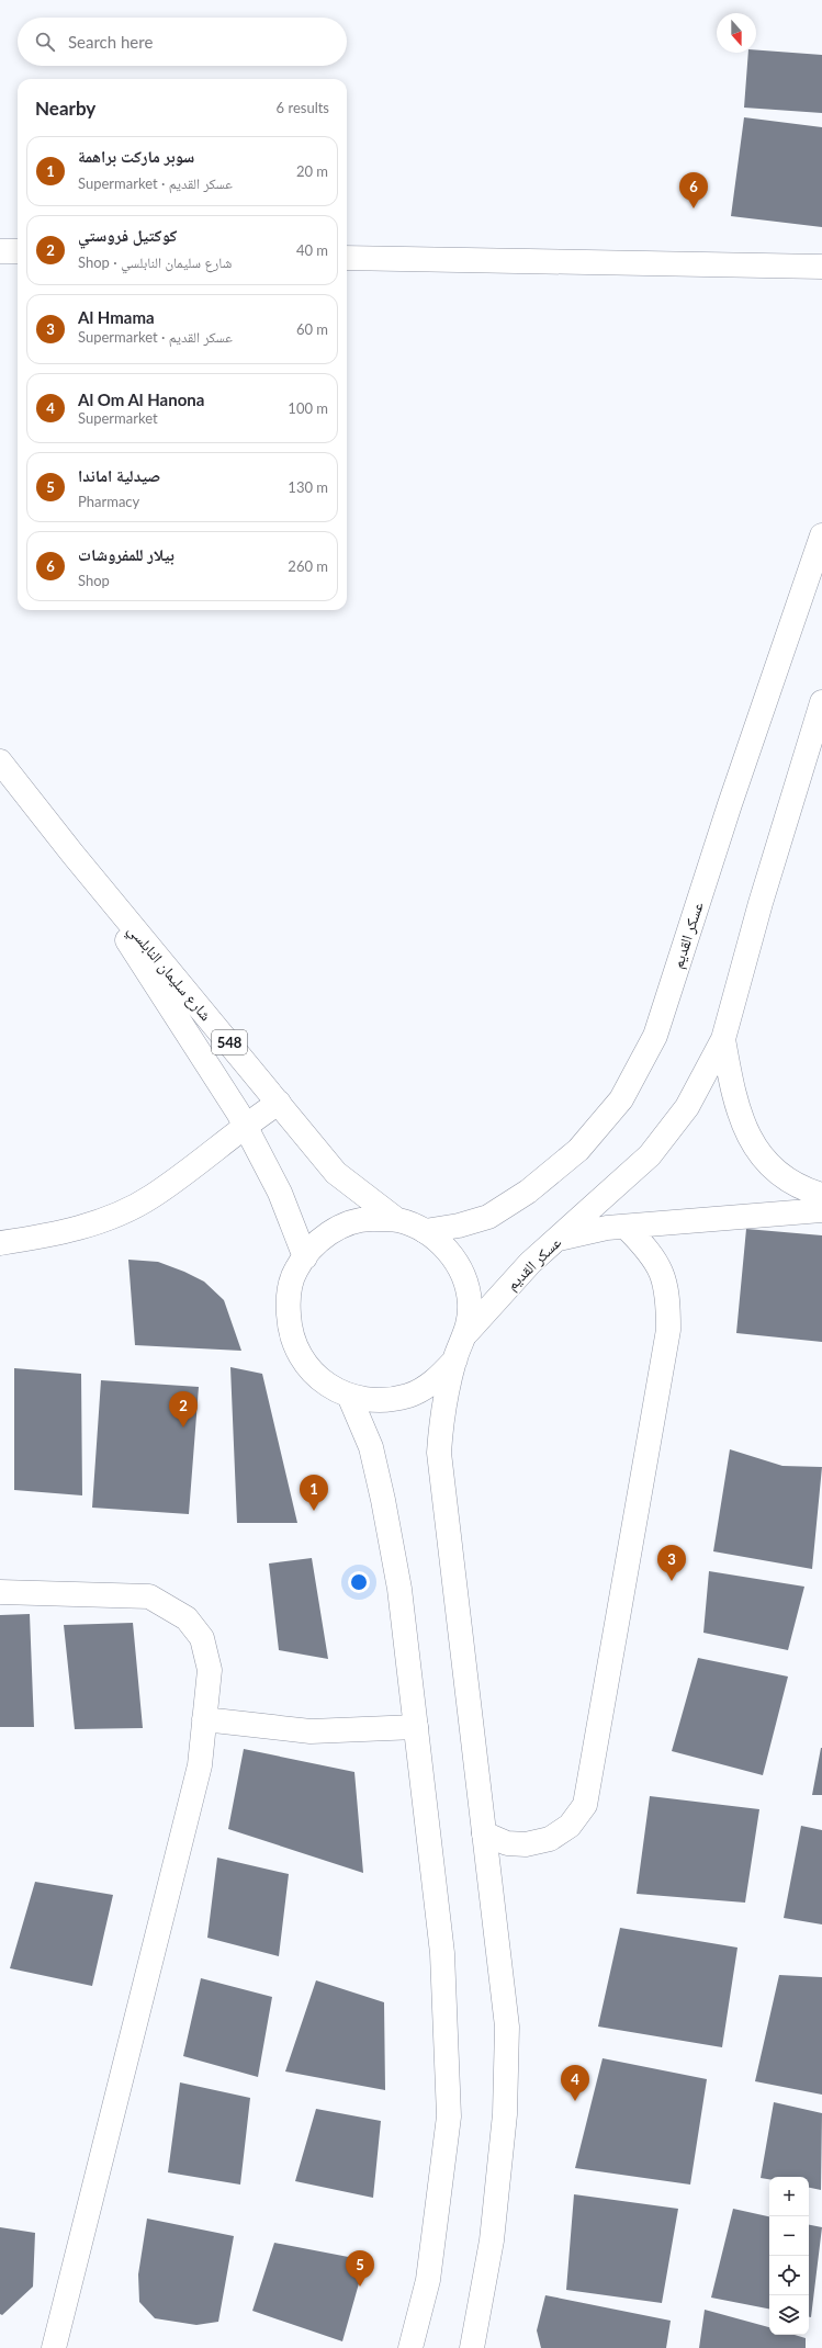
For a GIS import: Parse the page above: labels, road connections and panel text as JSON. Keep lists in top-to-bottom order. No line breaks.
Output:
{"streets":{"street":["عسكر القديم","شارع سليمان النابلسي","548"]},"north":"bottom","page":{"search":"Search here","heading":["Nearby","6 results"],"list":[{"mark":"1","name":"سوبر ماركت براهمة","note":"Supermarket · عسكر القديم","value":"20 m"},{"mark":"2","name":"كوكتيل فروستي","note":"Shop · شارع سليمان النابلسي","value":"40 m"},{"mark":"3","name":"Al Hmama","note":"Supermarket · عسكر القديم","value":"60 m"},{"mark":"4","name":"Al Om Al Hanona","note":"Supermarket","value":"100 m"},{"mark":"5","name":"صيدلية اماندا","note":"Pharmacy","value":"130 m"},{"mark":"6","name":"بيلار للمفروشات","note":"Shop","value":"260 m"}],"pins":["6","2","1","3","4","5"],"map_buttons":["+","−"]}}
